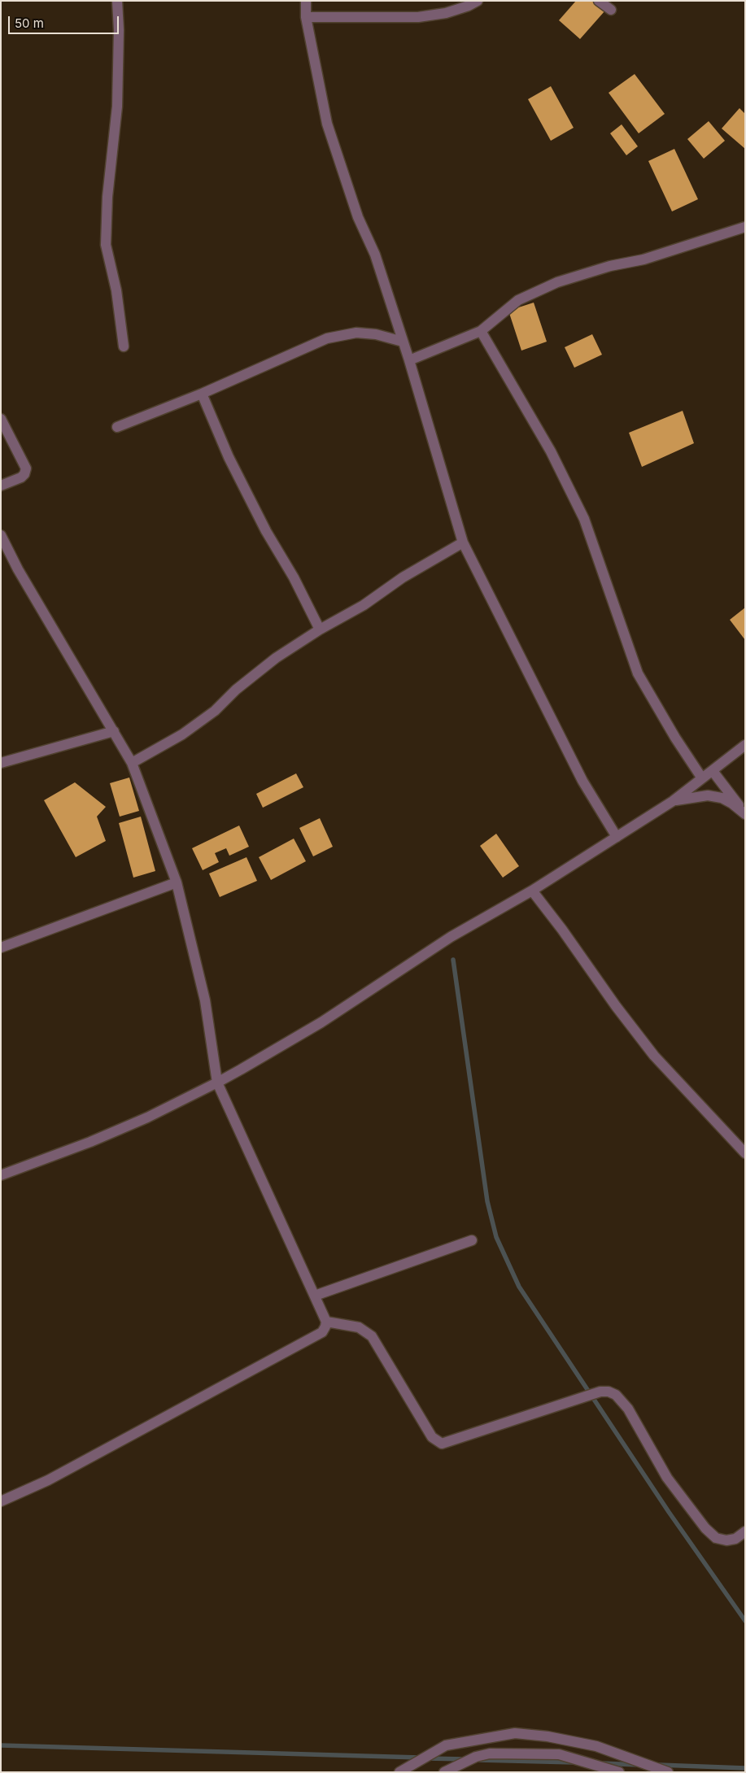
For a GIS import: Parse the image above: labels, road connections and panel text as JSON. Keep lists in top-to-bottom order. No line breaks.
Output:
{"scale_bar":"50 m"}
